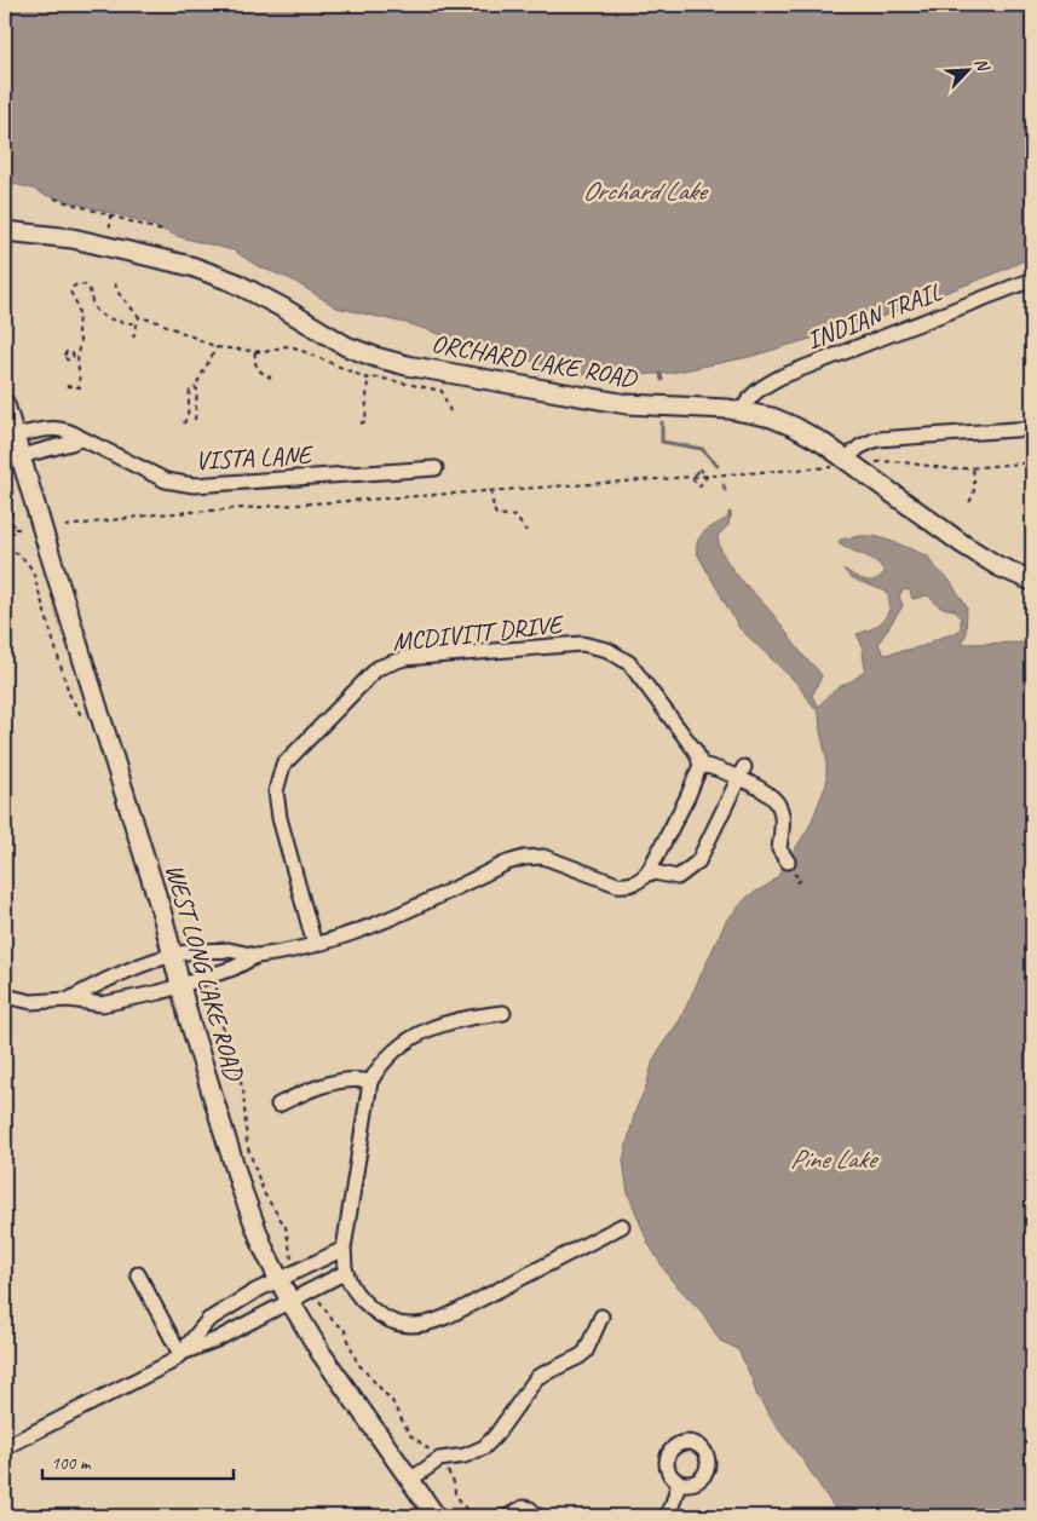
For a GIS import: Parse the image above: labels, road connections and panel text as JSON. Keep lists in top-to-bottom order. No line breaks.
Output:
{"streets":{"main road":["ORCHARD LAKE ROAD","WEST LONG LAKE ROAD"],"street":["INDIAN TRAIL","VISTA LANE","MCDIVITT DRIVE"]},"crossings":[["INDIAN TRAIL","ORCHARD LAKE ROAD"],["VISTA LANE","WEST LONG LAKE ROAD"]],"water":["Orchard Lake","Pine Lake"],"scale_bar":"100 m","north":"top right"}
